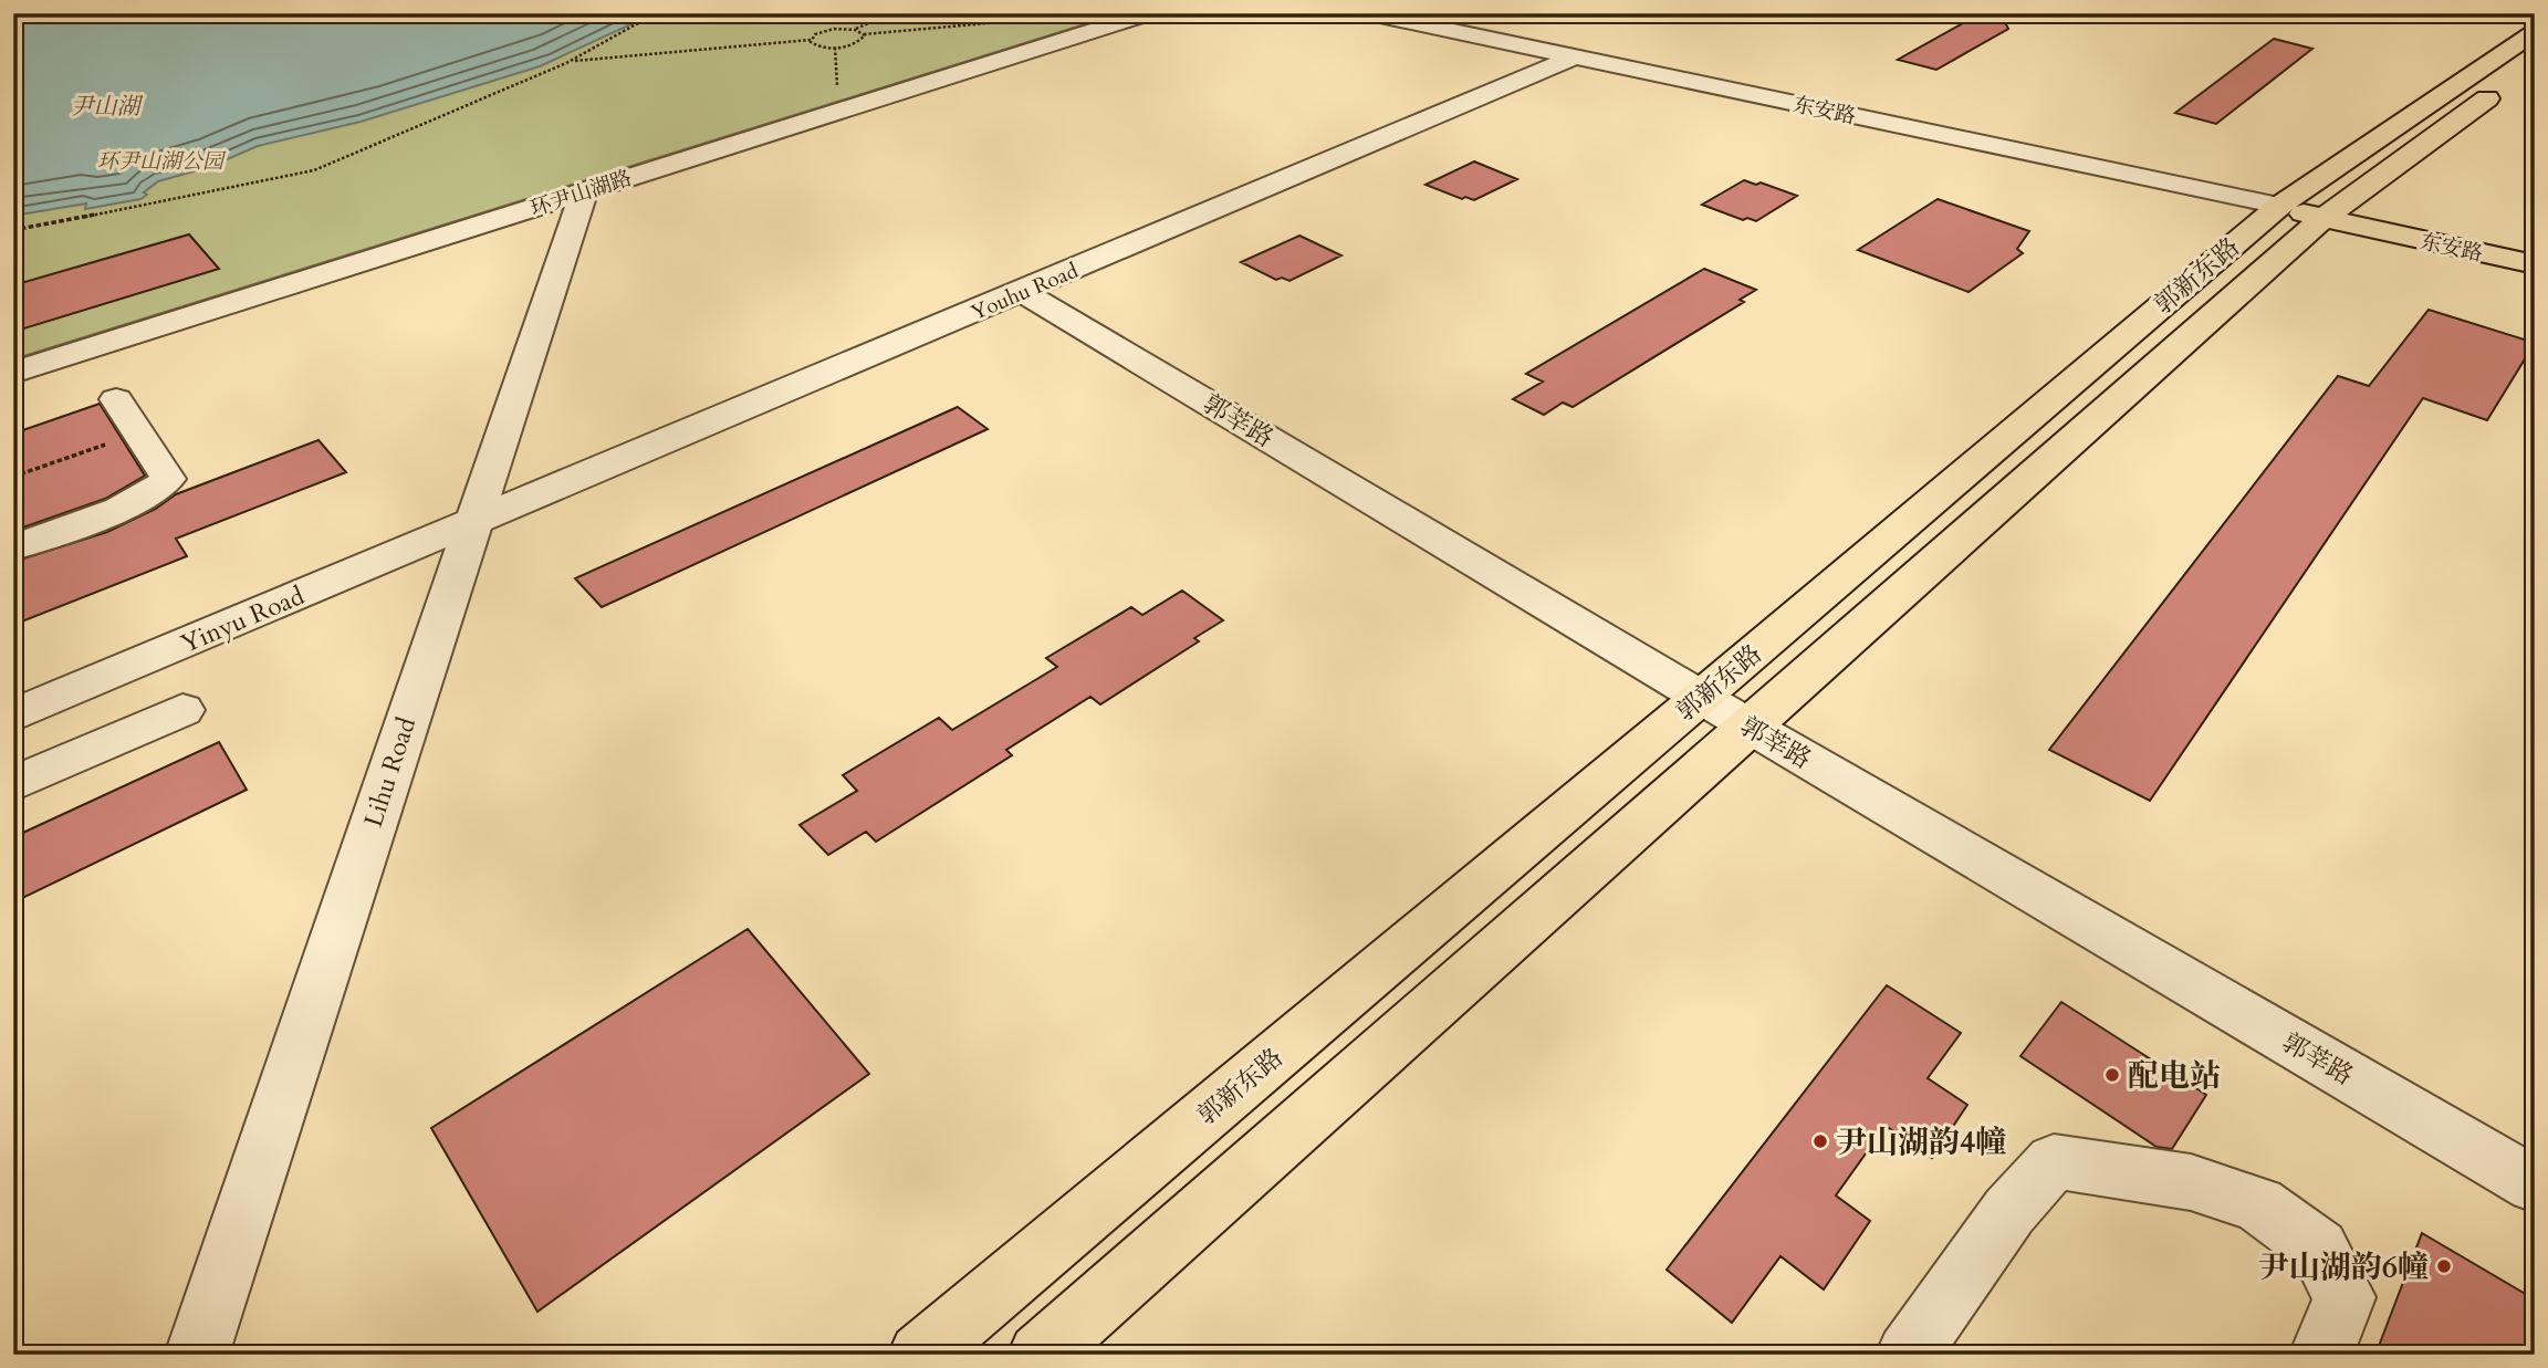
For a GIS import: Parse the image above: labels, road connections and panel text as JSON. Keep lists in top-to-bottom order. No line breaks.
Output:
{"streets":{"main road":["东安路","郭新东路"],"street":["环尹山湖路","Youhu Road","郭莘路","Yinyu Road","Lihu Road"]},"crossings":[["东安路","郭新东路"],["东安路","Youhu Road"],["环尹山湖路","Lihu Road"],["郭新东路","郭莘路"],["Youhu Road","郭莘路"],["Youhu Road","Yinyu Road"],["Youhu Road","Lihu Road"],["Yinyu Road","Lihu Road"]],"water":["尹山湖"],"parks":["环尹山湖公园"],"places":["配电站","尹山湖韵4幢","尹山湖韵6幢"]}
